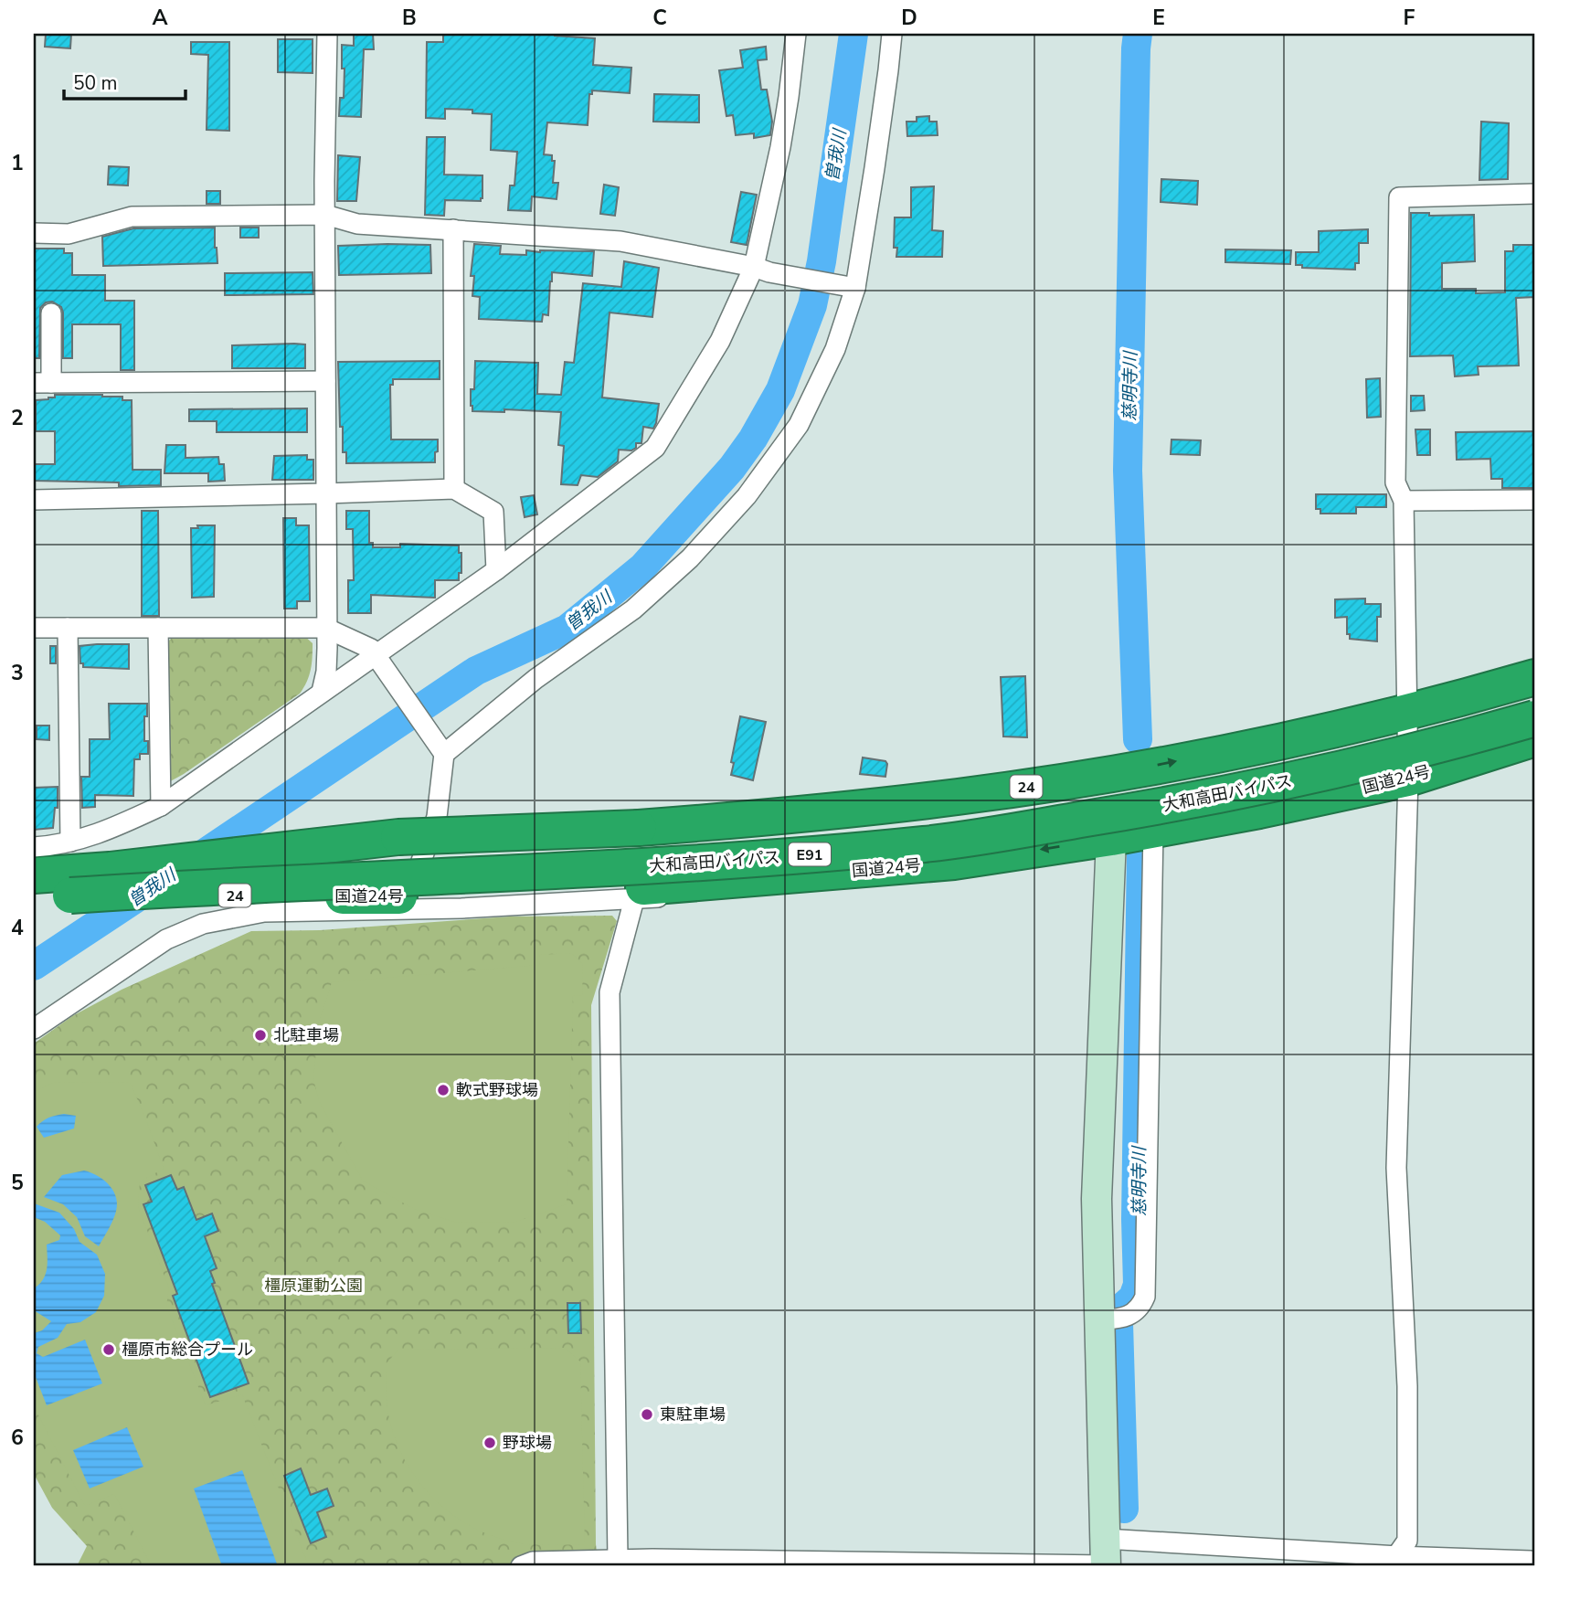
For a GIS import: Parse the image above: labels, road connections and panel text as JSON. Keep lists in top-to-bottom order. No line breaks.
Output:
{"streets":{"highway":["国道24号","24","大和高田バイパス","E91"]},"crossings":[["国道24号","大和高田バイパス"],["24","大和高田バイパス"]],"water":["曽我川","慈明寺川"],"parks":["橿原運動公園"],"places":["北駐車場","軟式野球場","橿原市総合プール","東駐車場","野球場"],"scale_bar":"50 m","grid":{"columns":["A","B","C","D","E","F"],"rows":["1","2","3","4","5","6"]}}
